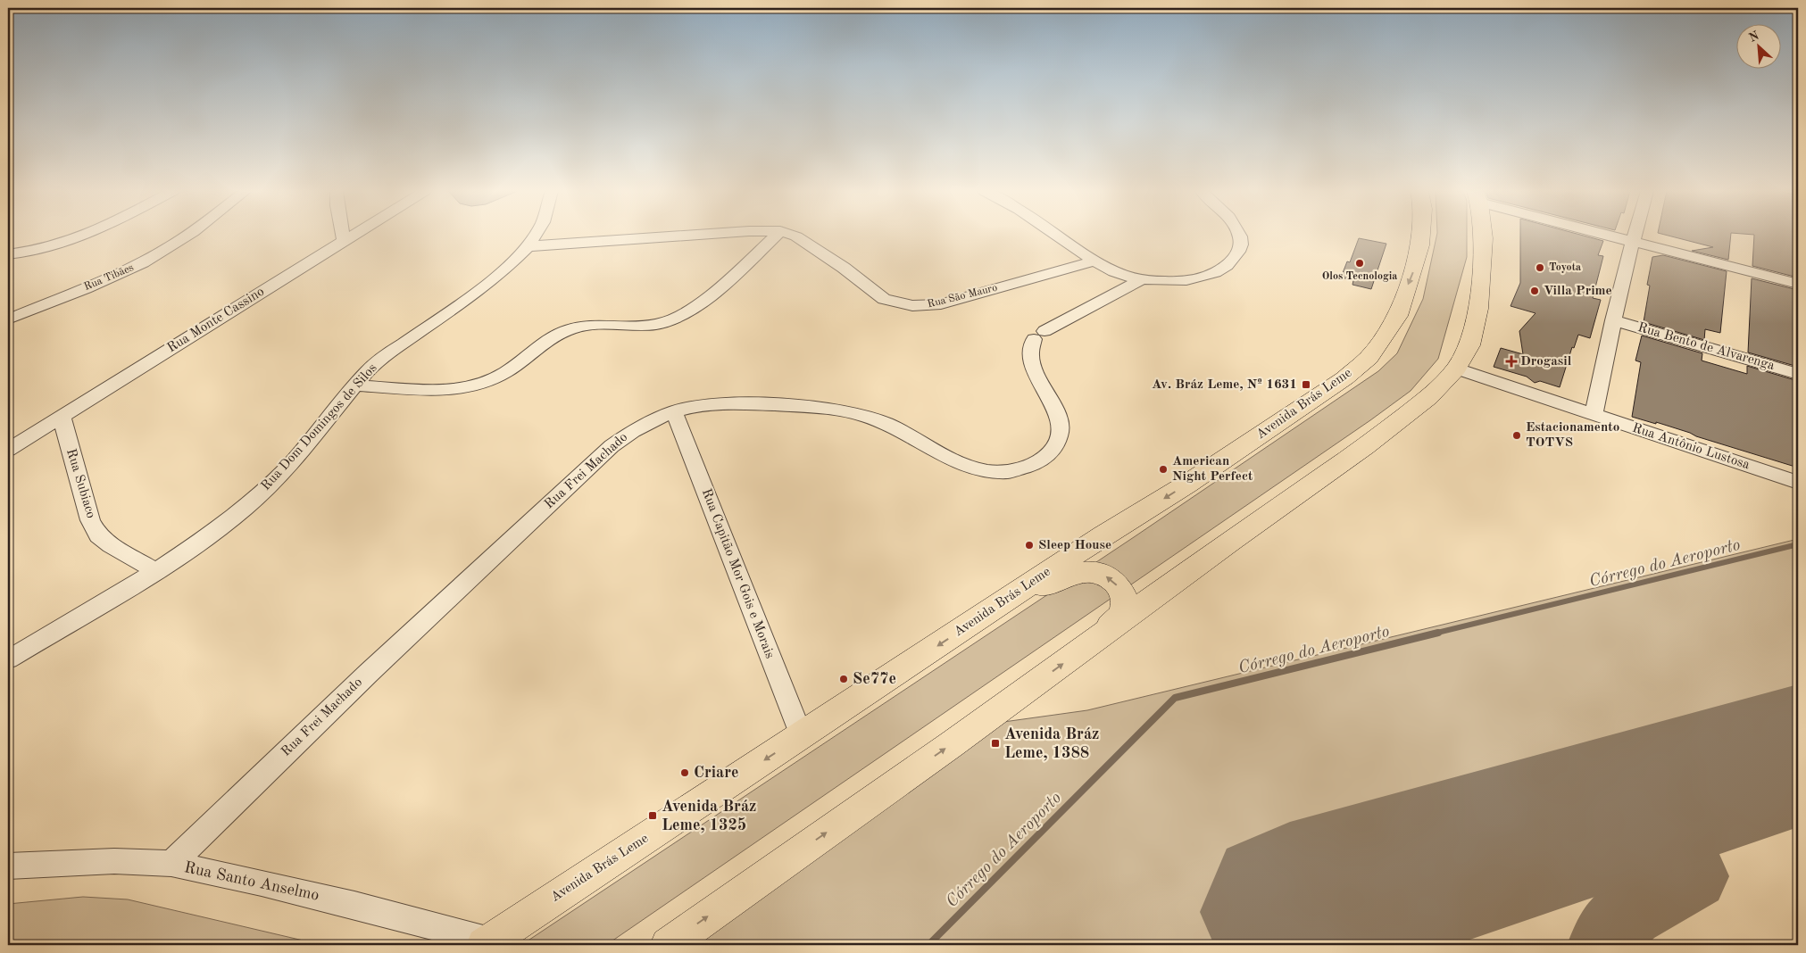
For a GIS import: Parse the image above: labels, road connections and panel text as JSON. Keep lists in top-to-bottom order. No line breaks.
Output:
{"streets":{"main road":["Avenida Brás Leme"],"street":["Rua Tibães","Rua São Mauro","Rua Monte Cassino","Rua Bento de Alvarenga","Rua Dom Domingos de Silos","Rua Antônio Lustosa","Rua Frei Machado","Rua Subiaco","Rua Capitão Mor Gois e Morais","Rua Santo Anselmo"]},"crossings":[["Rua São Mauro","Rua Dom Domingos de Silos"],["Rua Monte Cassino","Rua Subiaco"],["Avenida Brás Leme","Rua Capitão Mor Gois e Morais"],["Avenida Brás Leme","Rua Santo Anselmo"],["Rua Dom Domingos de Silos","Rua Subiaco"],["Rua Frei Machado","Rua Capitão Mor Gois e Morais"],["Rua Frei Machado","Rua Santo Anselmo"]],"water":["Córrego do Aeroporto"],"places":{"other":["Olos Tecnologia","Toyota","Villa Prime","Estacionamento TOTVS","American Night Perfect","Sleep House","Se77e","Criare"],"health":["Drogasil"],"transit":["Av. Bráz Leme, Nº 1631","Avenida Bráz Leme, 1388","Avenida Bráz Leme, 1325"]},"north":"top left"}
